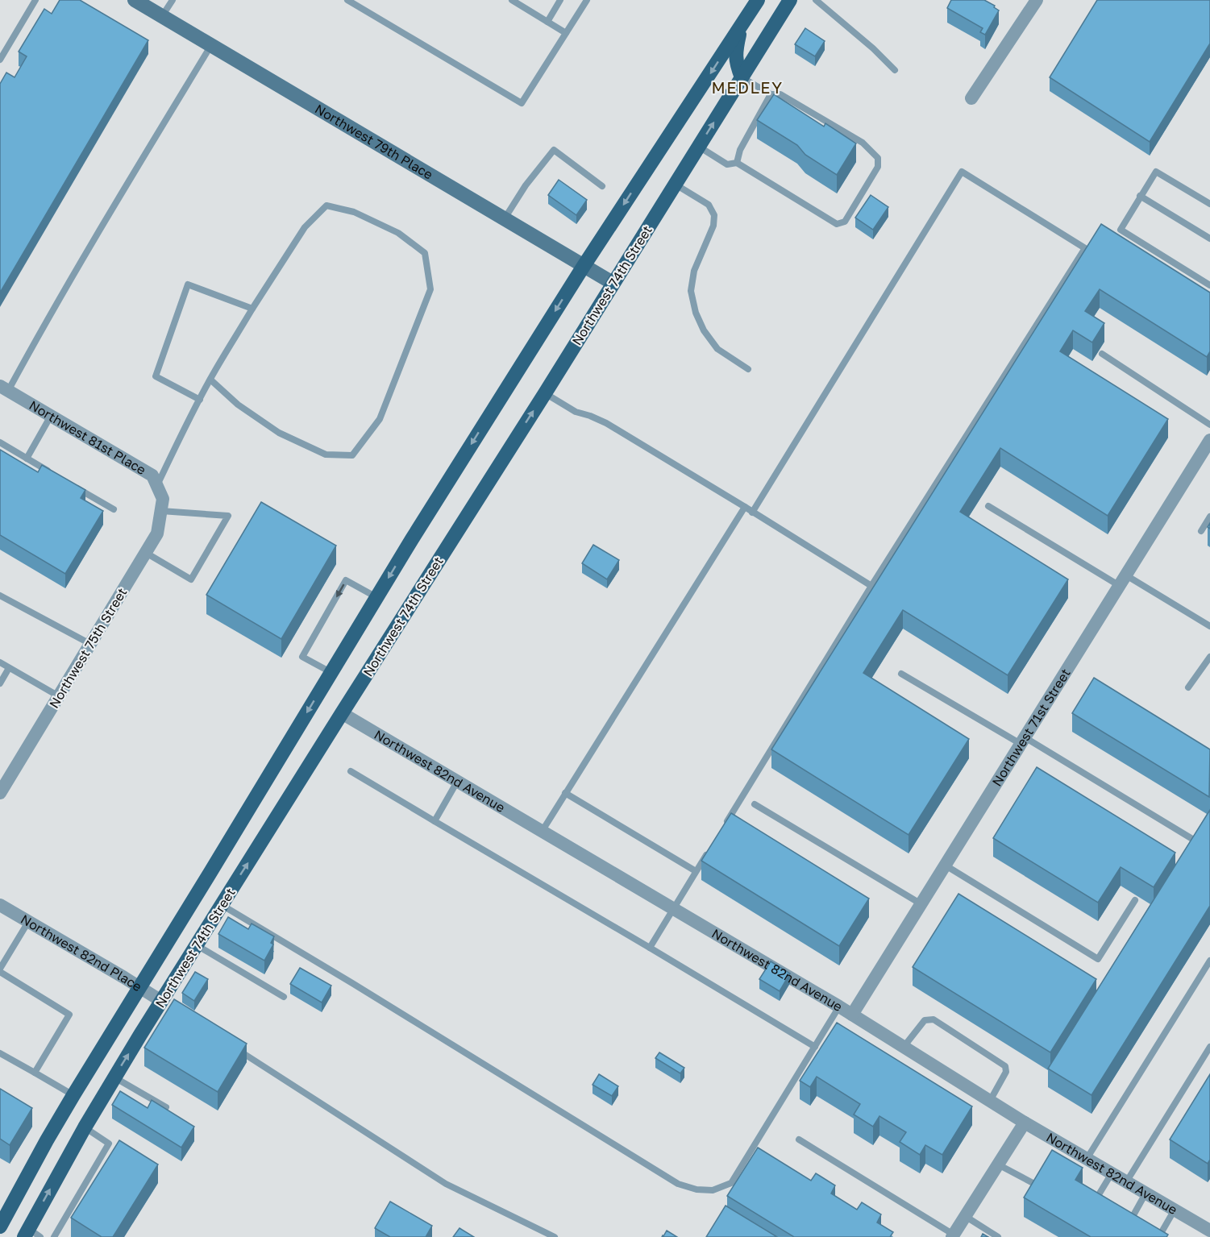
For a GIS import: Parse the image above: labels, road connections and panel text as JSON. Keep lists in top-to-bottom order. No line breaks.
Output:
{"streets":{"main road":["Northwest 79th Place","Northwest 74th Street"],"street":["Northwest 81st Place","Northwest 75th Street","Northwest 71st Street","Northwest 82nd Avenue","Northwest 82nd Place"]},"crossings":[["Northwest 79th Place","Northwest 74th Street"],["Northwest 74th Street","Northwest 82nd Avenue"],["Northwest 74th Street","Northwest 82nd Place"],["Northwest 81st Place","Northwest 75th Street"],["Northwest 71st Street","Northwest 82nd Avenue"]],"districts":["MEDLEY"]}
